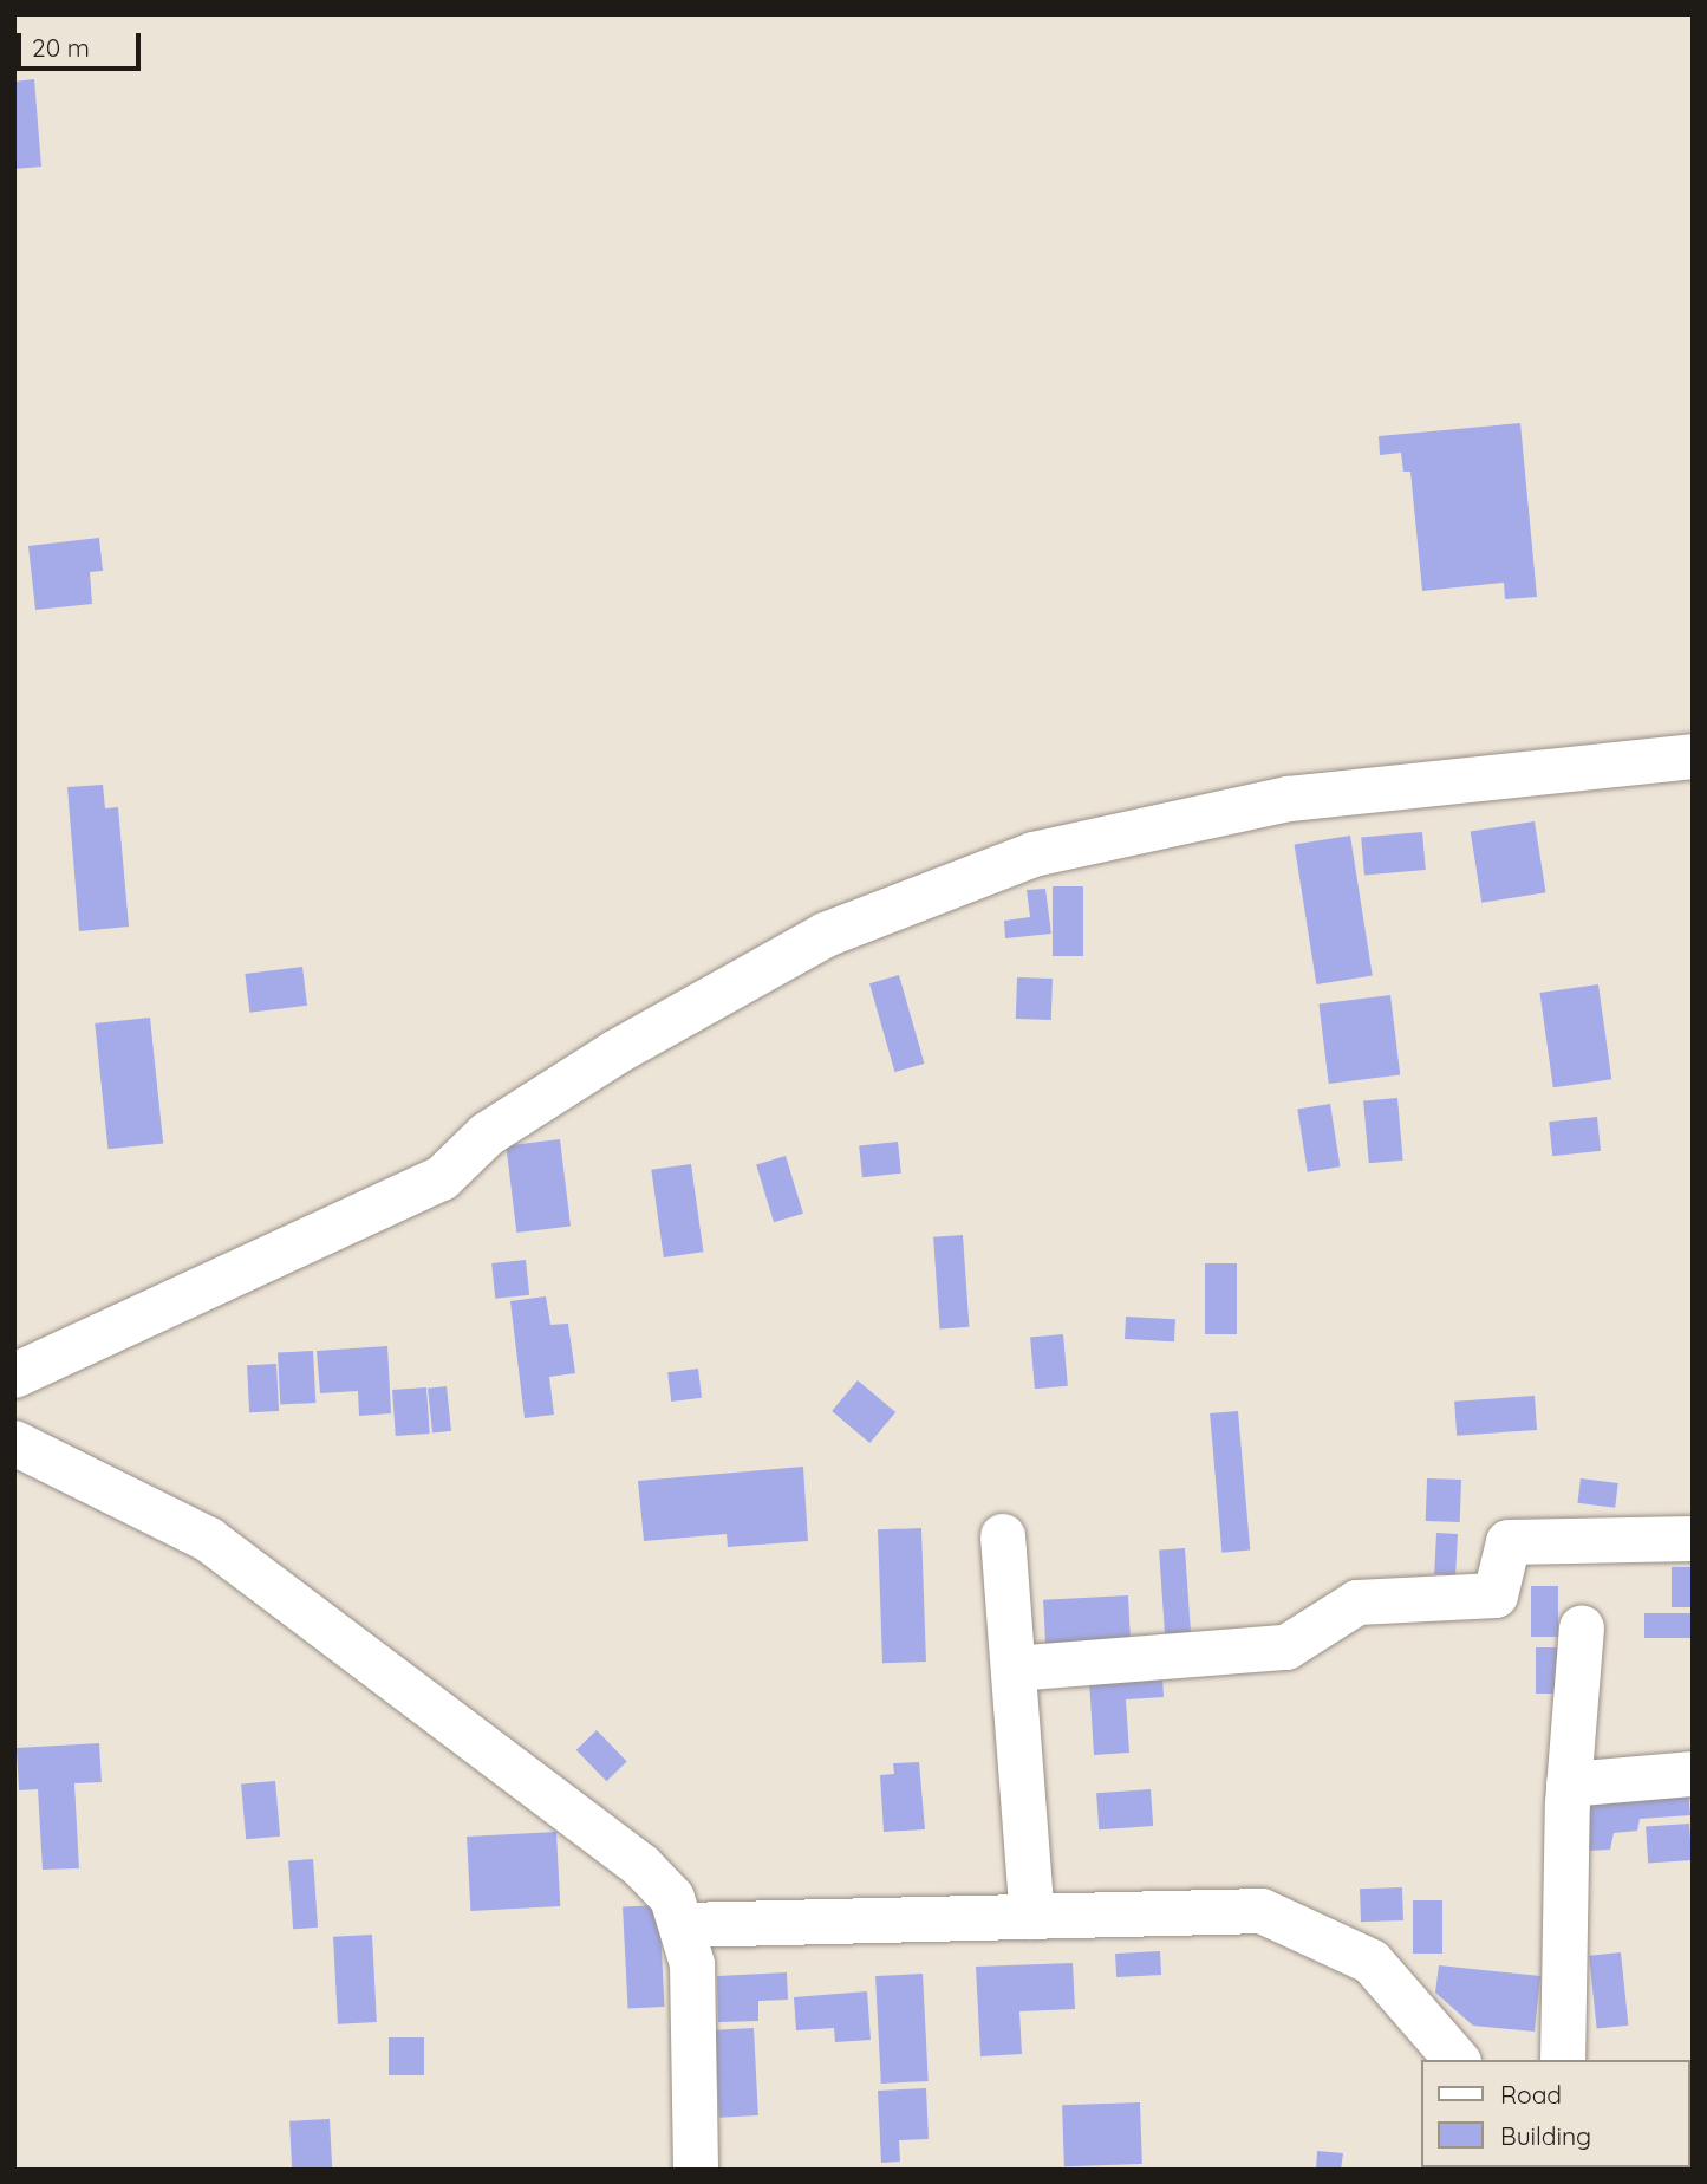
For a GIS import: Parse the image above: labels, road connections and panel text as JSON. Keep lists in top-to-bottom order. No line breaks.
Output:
{"legend":["Road","Building"],"scale_bar":"20 m"}
